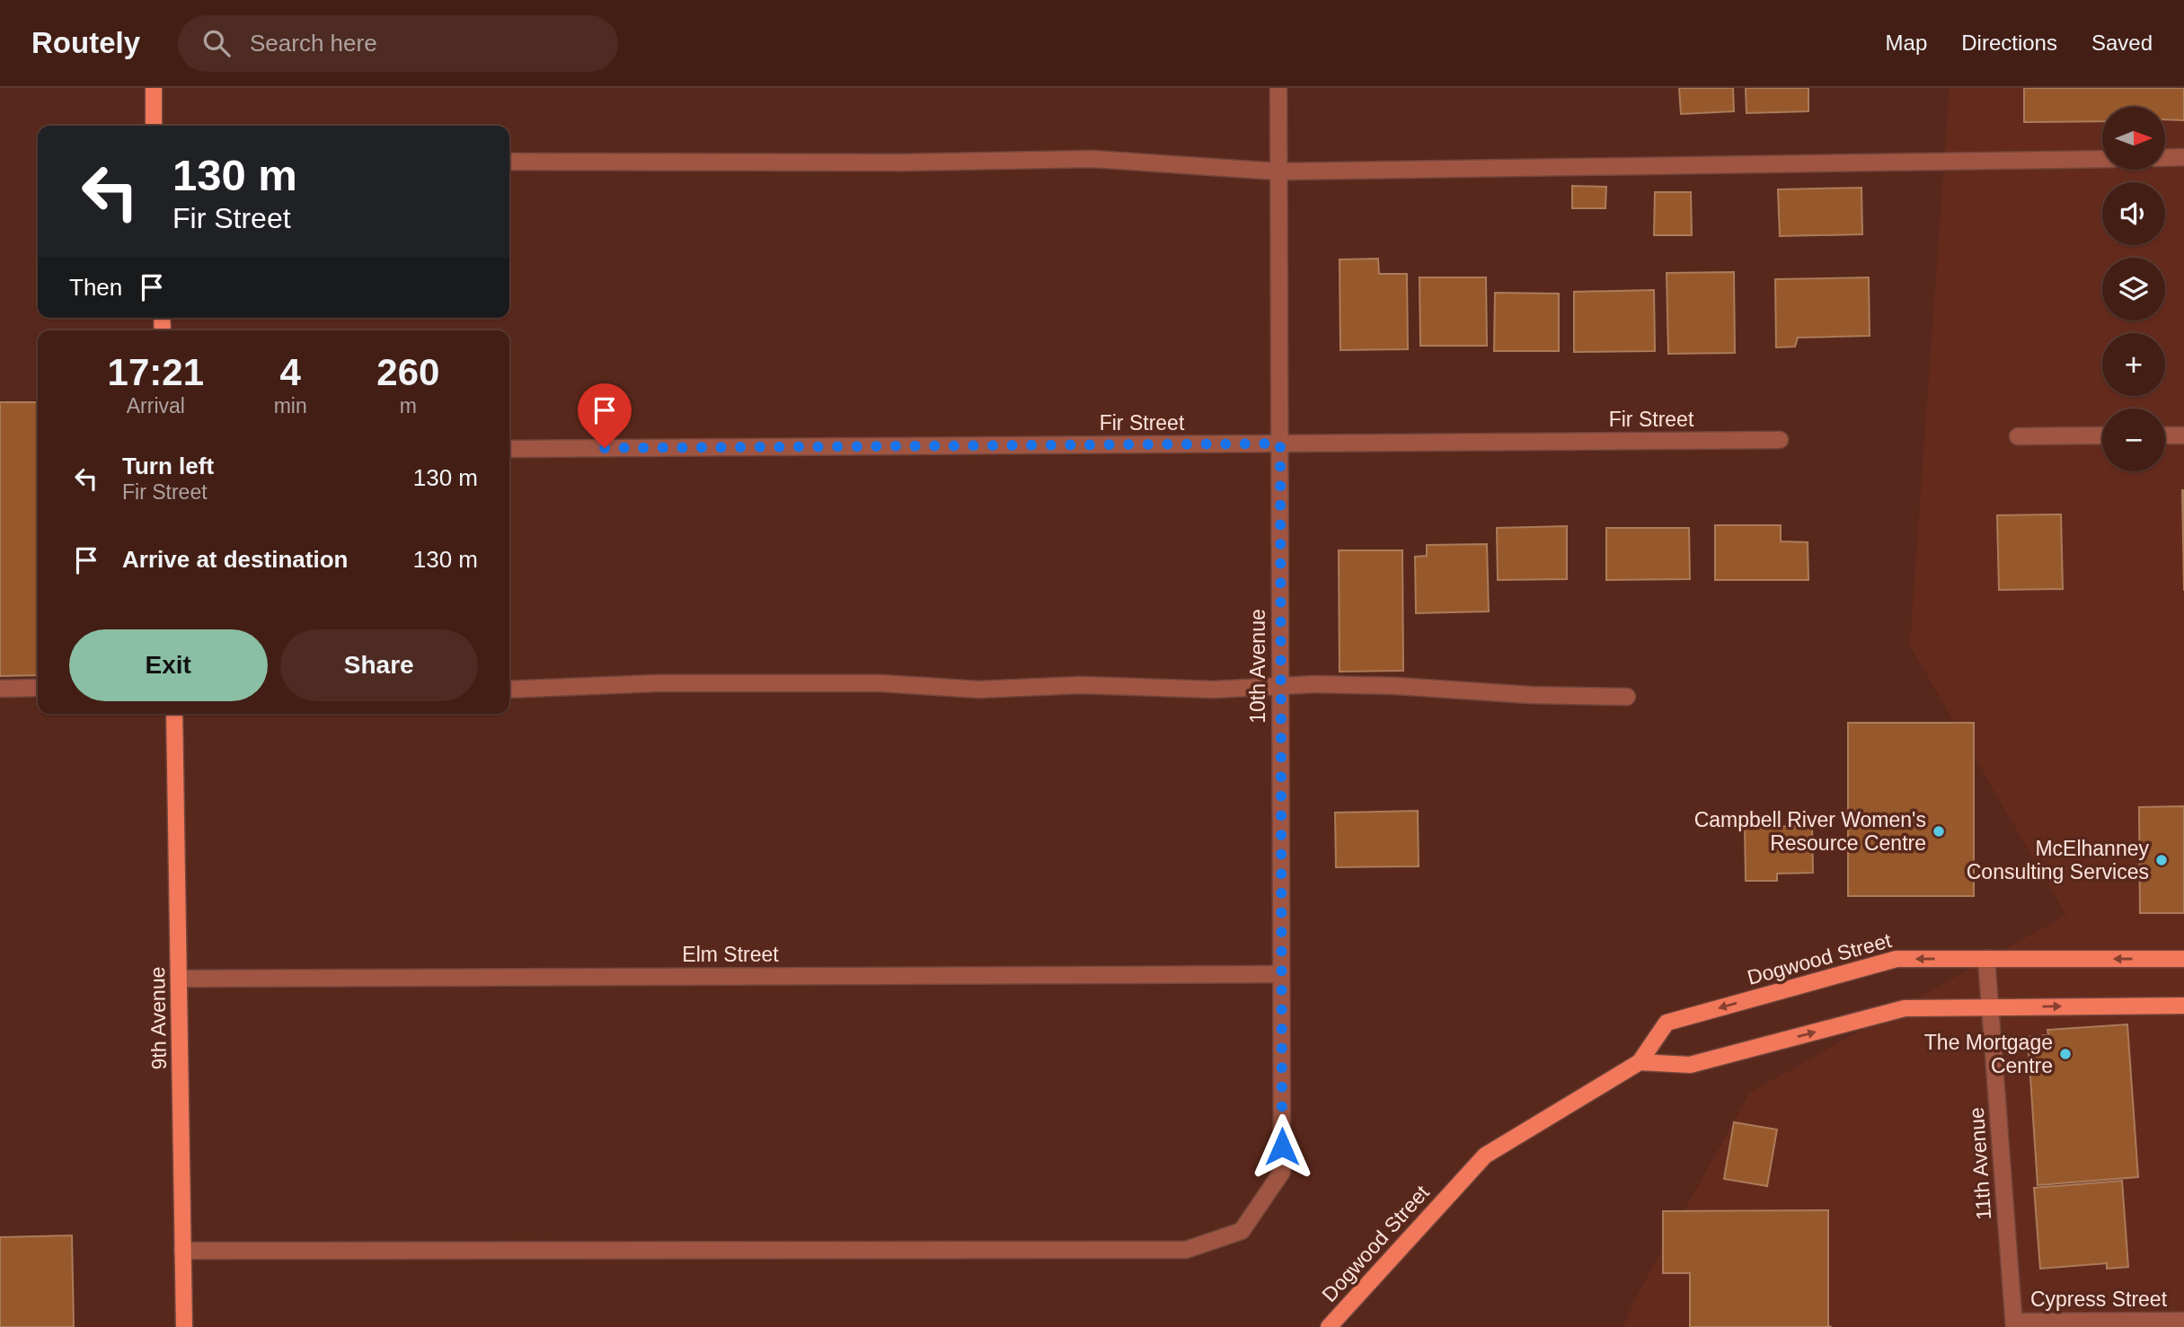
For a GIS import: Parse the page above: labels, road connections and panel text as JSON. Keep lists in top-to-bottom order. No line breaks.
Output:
{"streets":{"main road":["Dogwood Street","9th Avenue"],"street":["Fir Street","10th Avenue","Elm Street","11th Avenue","Cypress Street"]},"crossings":[["Fir Street","10th Avenue"],["10th Avenue","Elm Street"],["10th Avenue","9th Avenue"],["Elm Street","9th Avenue"],["Dogwood Street","11th Avenue"],["11th Avenue","Cypress Street"]],"places":["Campbell River Women's Resource Centre","McElhanney Consulting Services","The Mortgage Centre"],"north":"right","page":{"header":"Routely","search":"Search here","nav":["Map","Directions","Saved"],"map_buttons":["+","−"],"turn":["130 m","Fir Street"],"then":"Then","eta":["17:21","Arrival","4","min","260","m"],"list":[{"name":"Turn left","note":"Fir Street","value":"130 m"},{"name":"Arrive at destination","value":"130 m"}],"buttons":["Exit","Share"]}}
